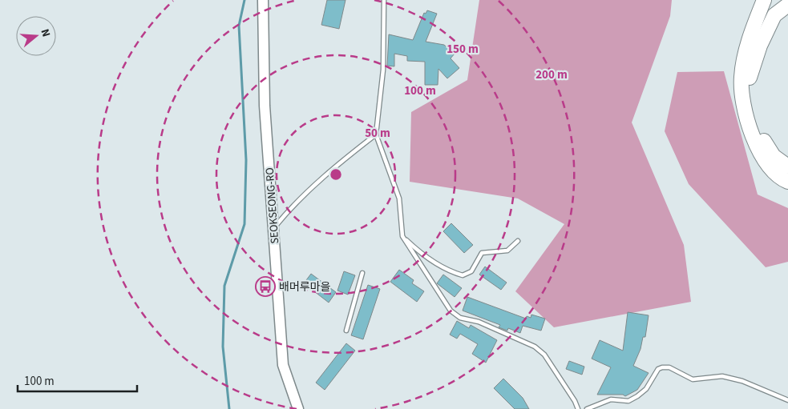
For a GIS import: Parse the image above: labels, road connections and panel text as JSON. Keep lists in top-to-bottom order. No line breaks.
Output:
{"streets":{"street":["SEOKSEONG-RO"]},"places":{"bus stop":["배머루마을"]},"scale_bar":"100 m","north":"right","rings":["150 m","200 m","100 m","50 m"]}
